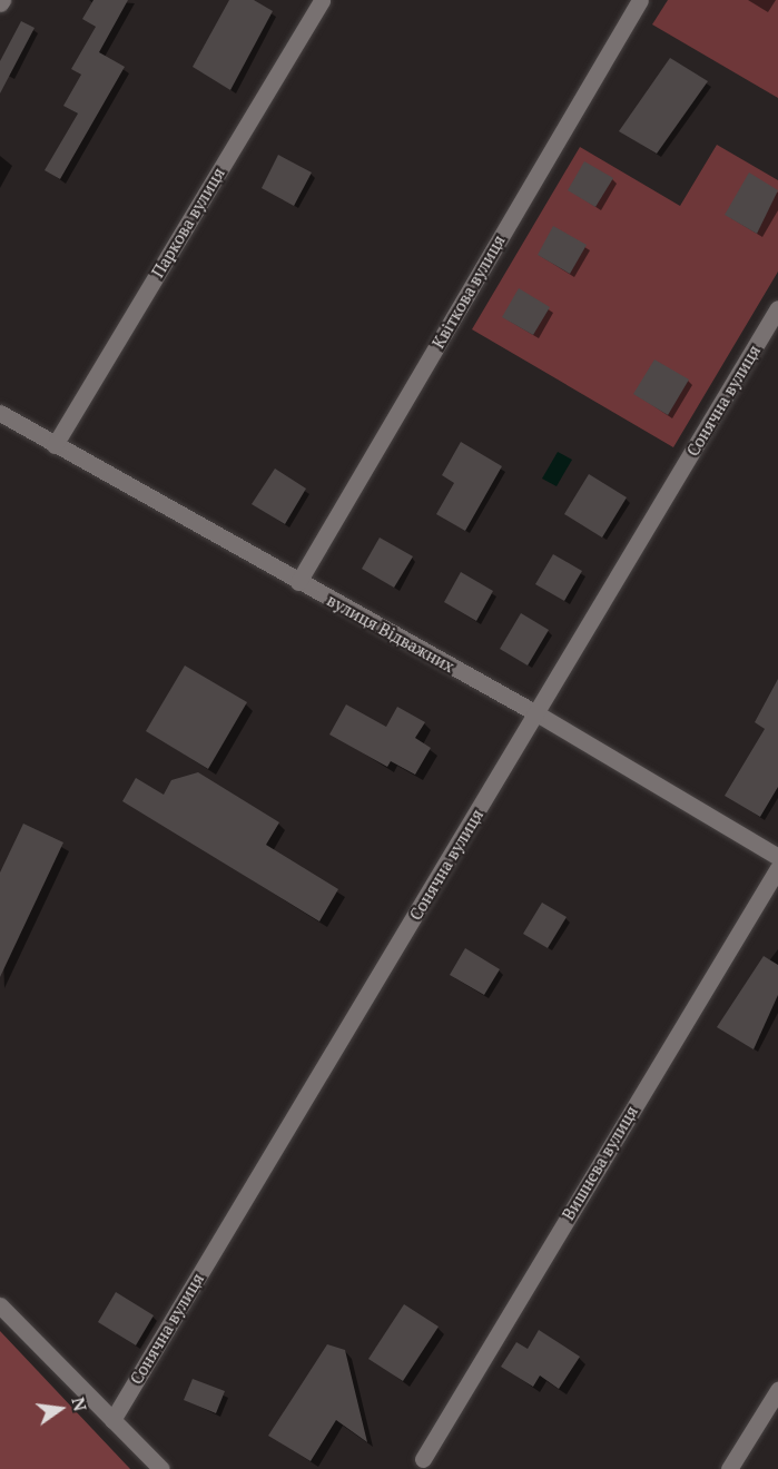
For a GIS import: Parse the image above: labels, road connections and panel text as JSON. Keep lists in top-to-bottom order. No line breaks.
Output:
{"streets":{"street":["Паркова вулиця","Квіткова вулиця","Сонячна вулиця","вулиця Відважних","Вишнева вулиця"]},"crossings":[["Паркова вулиця","вулиця Відважних"],["Квіткова вулиця","вулиця Відважних"],["Сонячна вулиця","вулиця Відважних"]],"north":"right"}
